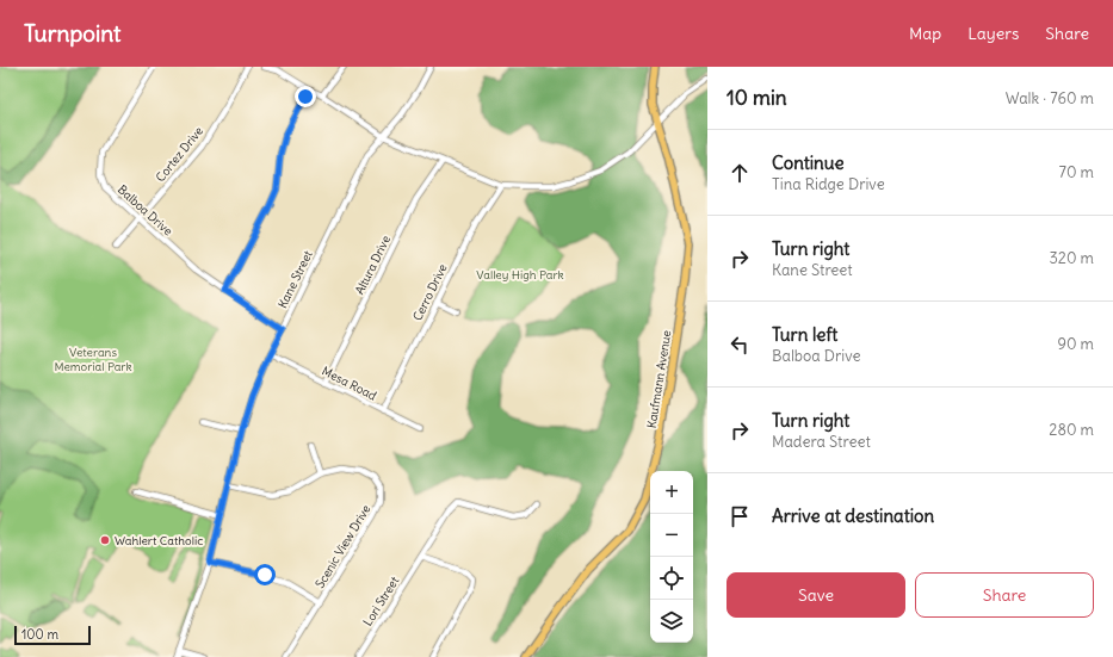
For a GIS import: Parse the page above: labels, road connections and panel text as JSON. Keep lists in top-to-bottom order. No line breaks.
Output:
{"streets":{"main road":["Kaufmann Avenue"],"street":["Cortez Drive","Balboa Drive","Altura Drive","Kane Street","Cerro Drive","Mesa Road","Scenic View Drive","Lori Street"]},"crossings":[["Cortez Drive","Balboa Drive"],["Balboa Drive","Kane Street"],["Altura Drive","Mesa Road"],["Kane Street","Mesa Road"],["Kane Street","Scenic View Drive"],["Cerro Drive","Mesa Road"]],"parks":["Valley High Park","Veterans Memorial Park"],"places":["Wahlert Catholic"],"scale_bar":"100 m","page":{"header":"Turnpoint","nav":["Map","Layers","Share"],"heading":["10 min","Walk · 760 m"],"list":[["Continue","Tina Ridge Drive","70 m"],["Turn right","Kane Street","320 m"],["Turn left","Balboa Drive","90 m"],["Turn right","Madera Street","280 m"],"Arrive at destination"],"map_buttons":["+","−"],"buttons":["Save","Share"],"scale":"100 m"}}
